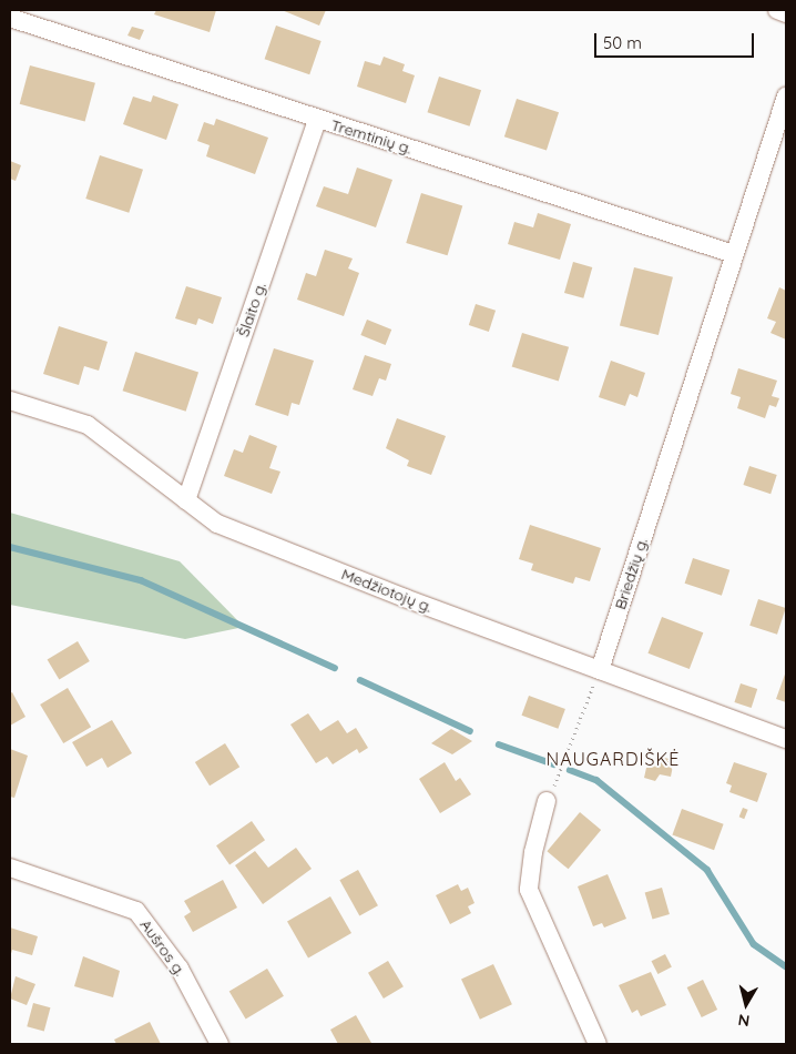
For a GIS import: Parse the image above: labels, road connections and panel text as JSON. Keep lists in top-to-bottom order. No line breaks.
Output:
{"streets":{"street":["Tremtinių g.","Šlaito g.","Briedžių g.","Medžiotojų g.","Aušros g."]},"crossings":[["Tremtinių g.","Šlaito g."],["Tremtinių g.","Briedžių g."],["Šlaito g.","Medžiotojų g."],["Briedžių g.","Medžiotojų g."]],"districts":["NAUGARDIŠKĖ"],"scale_bar":"50 m","north":"bottom"}
